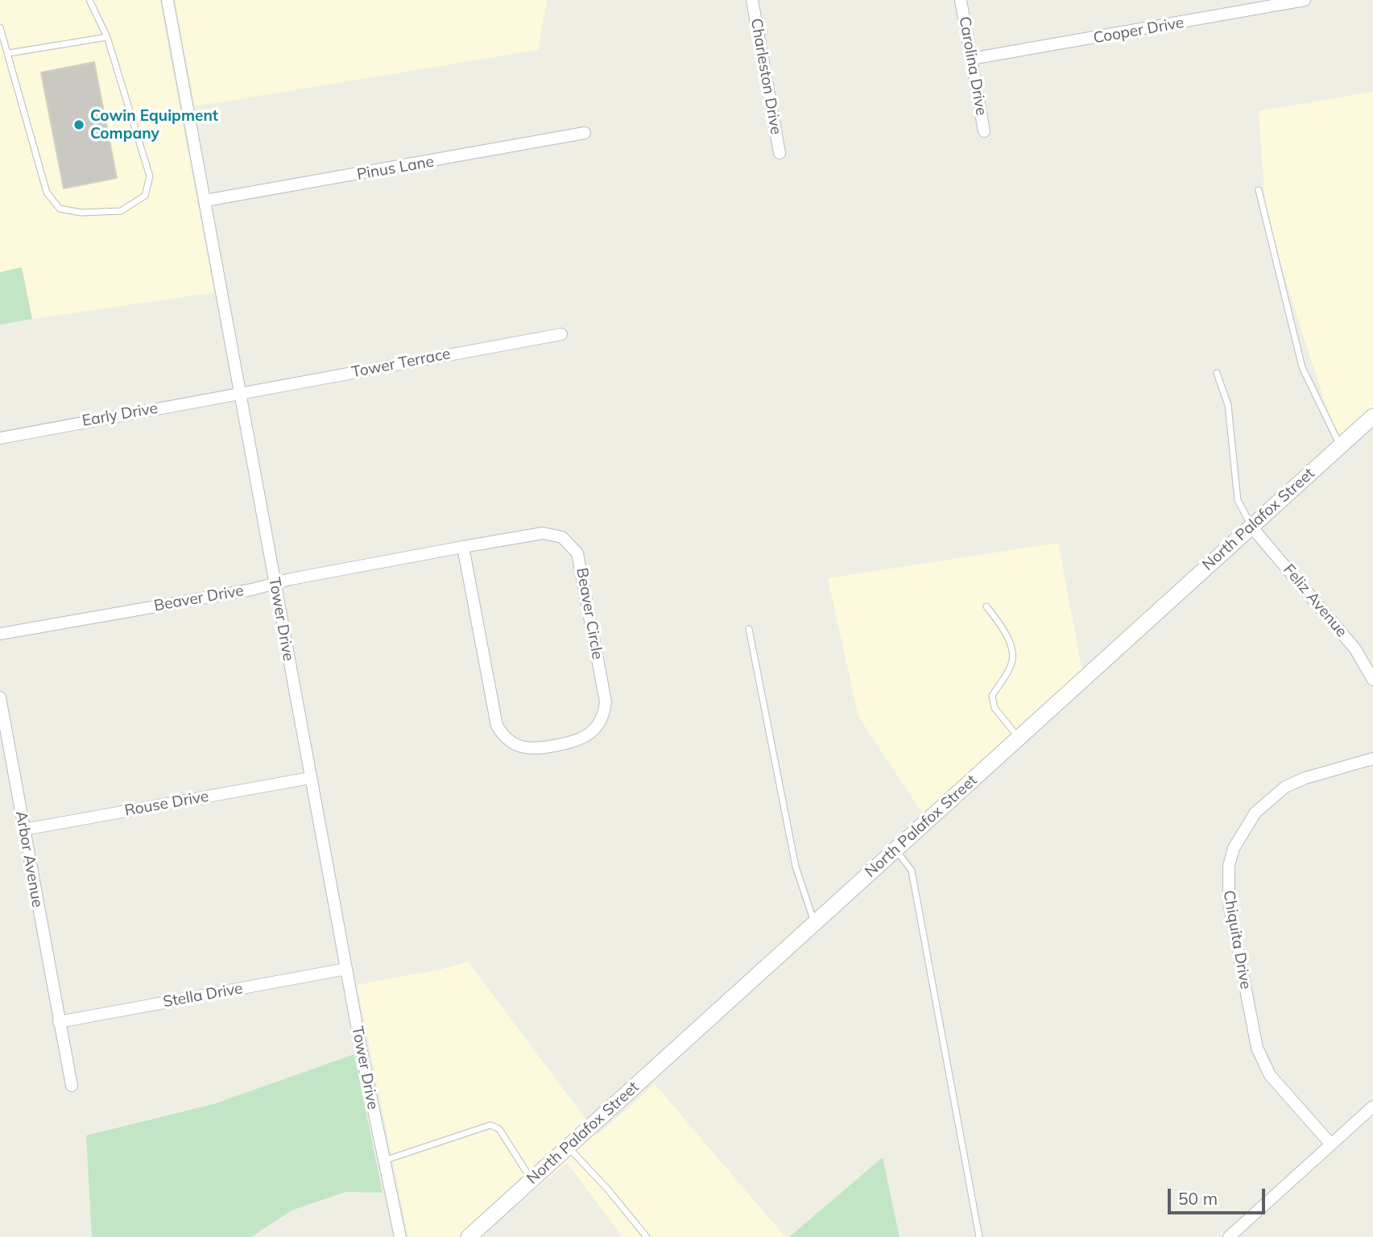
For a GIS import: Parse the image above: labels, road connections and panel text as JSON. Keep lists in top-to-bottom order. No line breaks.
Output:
{"streets":{"main road":["North Palafox Street"],"street":["Cooper Drive","Carolina Drive","Charleston Drive","Pinus Lane","Tower Terrace","Early Drive","Beaver Drive","Feliz Avenue","Beaver Circle","Tower Drive","Rouse Drive","Arbor Avenue","Chiquita Drive","Stella Drive"]},"crossings":[["Cooper Drive","Carolina Drive"],["Pinus Lane","Tower Drive"],["Tower Terrace","Early Drive"],["Tower Terrace","Tower Drive"],["Early Drive","Tower Drive"],["North Palafox Street","Feliz Avenue"],["Beaver Drive","Beaver Circle"],["Beaver Drive","Tower Drive"],["Tower Drive","Rouse Drive"],["Tower Drive","Stella Drive"],["Rouse Drive","Arbor Avenue"],["Arbor Avenue","Stella Drive"]],"places":["Cowin Equipment Company"],"scale_bar":"50 m"}
